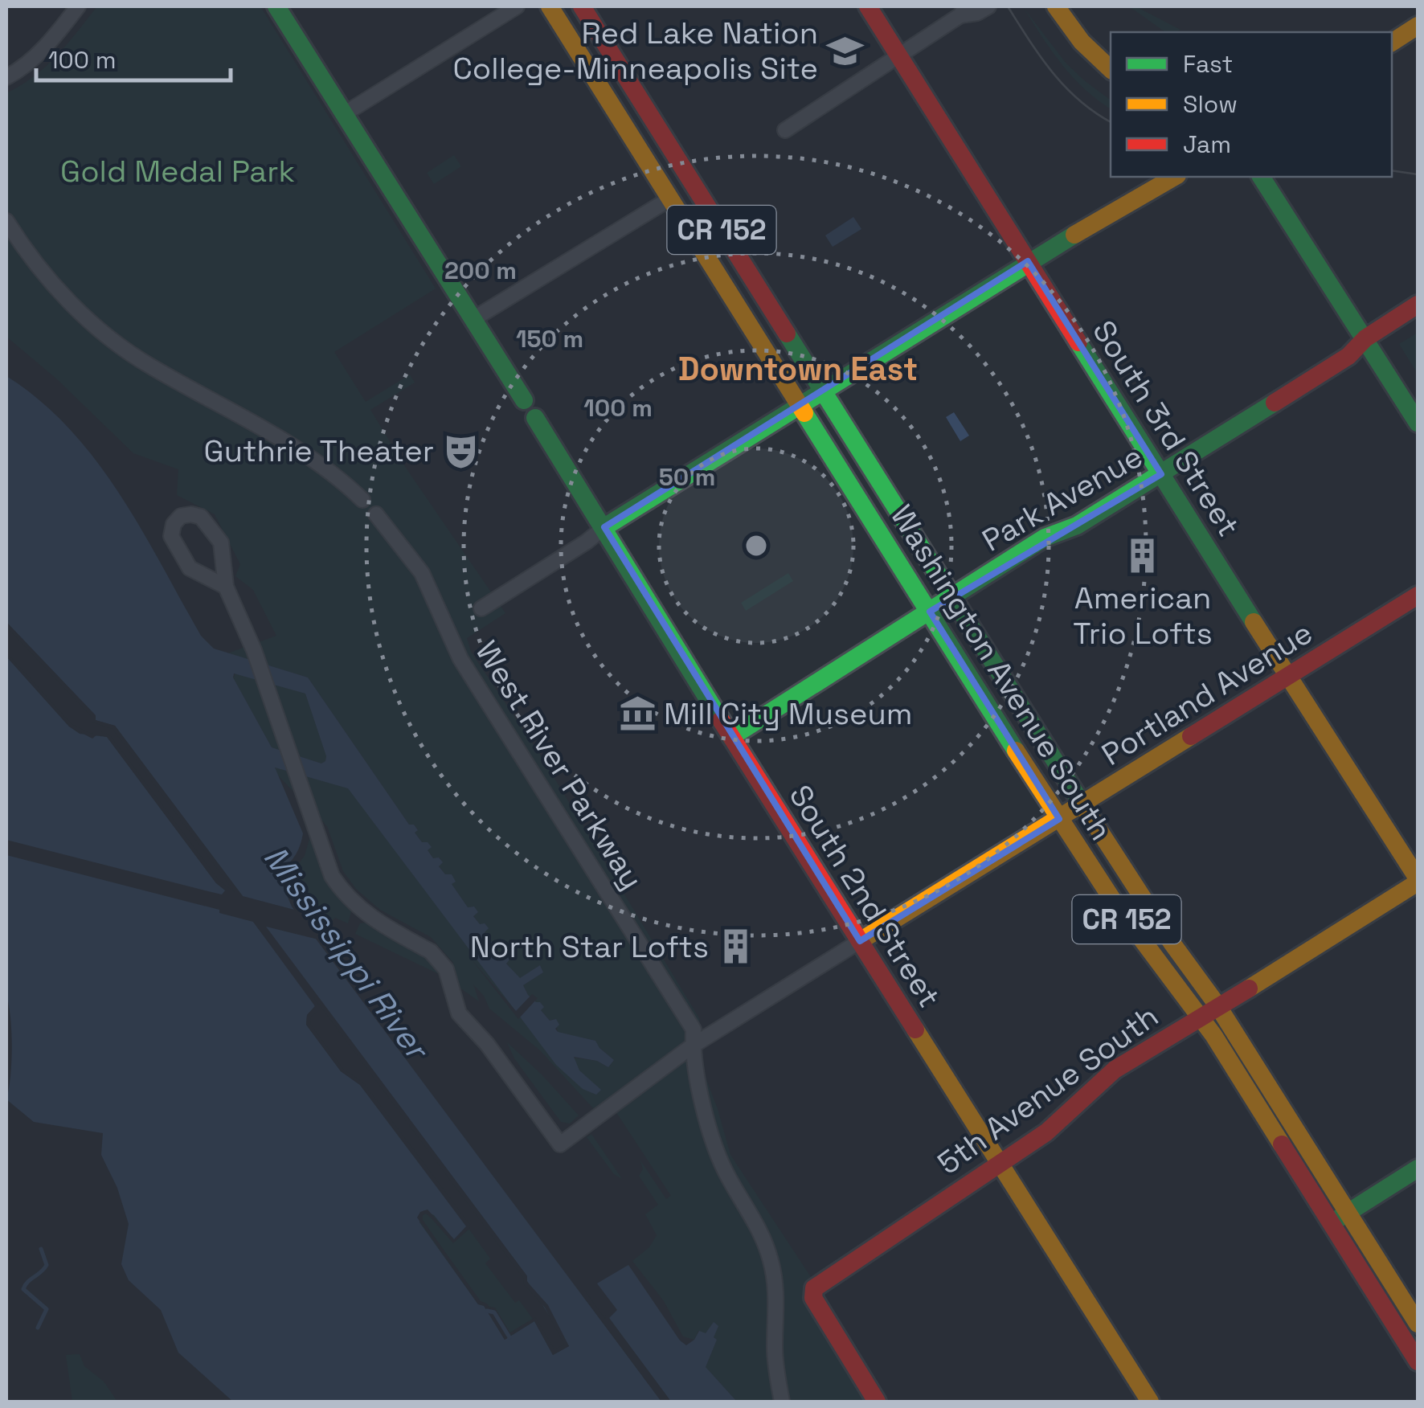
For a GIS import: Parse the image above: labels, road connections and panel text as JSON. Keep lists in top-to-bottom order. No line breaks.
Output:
{"streets":{"main road":["CR 152","South 3rd Street","Park Avenue","Washington Avenue South","Portland Avenue","South 2nd Street","5th Avenue South"],"street":["West River Parkway"]},"crossings":[["South 3rd Street","Park Avenue"],["South 3rd Street","Portland Avenue"],["South 3rd Street","5th Avenue South"],["Park Avenue","Washington Avenue South"],["Park Avenue","South 2nd Street"],["Washington Avenue South","Portland Avenue"],["Washington Avenue South","5th Avenue South"],["Portland Avenue","West River Parkway"],["Portland Avenue","South 2nd Street"],["South 2nd Street","5th Avenue South"]],"districts":["Downtown East"],"water":["Mississippi River"],"parks":["Gold Medal Park"],"places":{"school or university":["Red Lake Nation College-Minneapolis Site"],"theatre":["Guthrie Theater"],"building":["American Trio Lofts","North Star Lofts"],"museum":["Mill City Museum"]},"legend":["Fast","Slow","Jam"],"scale_bar":"100 m","rings":["200 m","150 m","100 m","50 m"]}
